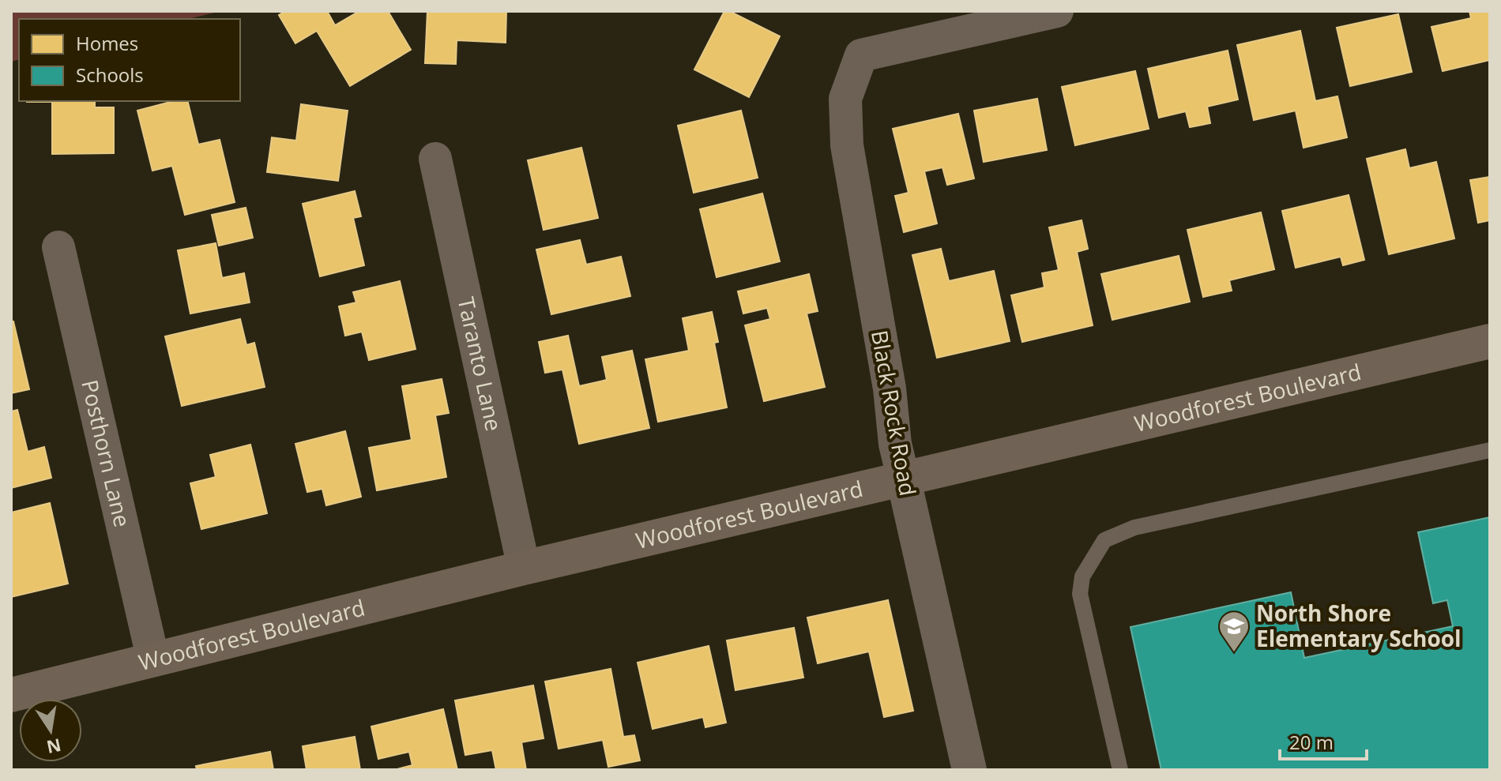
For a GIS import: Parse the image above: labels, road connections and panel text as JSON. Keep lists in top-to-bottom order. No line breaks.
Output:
{"streets":{"main road":["Woodforest Boulevard"],"street":["Taranto Lane","Black Rock Road","Posthorn Lane"]},"crossings":[["Taranto Lane","Woodforest Boulevard"],["Woodforest Boulevard","Black Rock Road"],["Woodforest Boulevard","Posthorn Lane"]],"places":{"school or university":["North Shore Elementary School"]},"legend":["Homes","Schools"],"scale_bar":"20 m","north":"bottom"}
